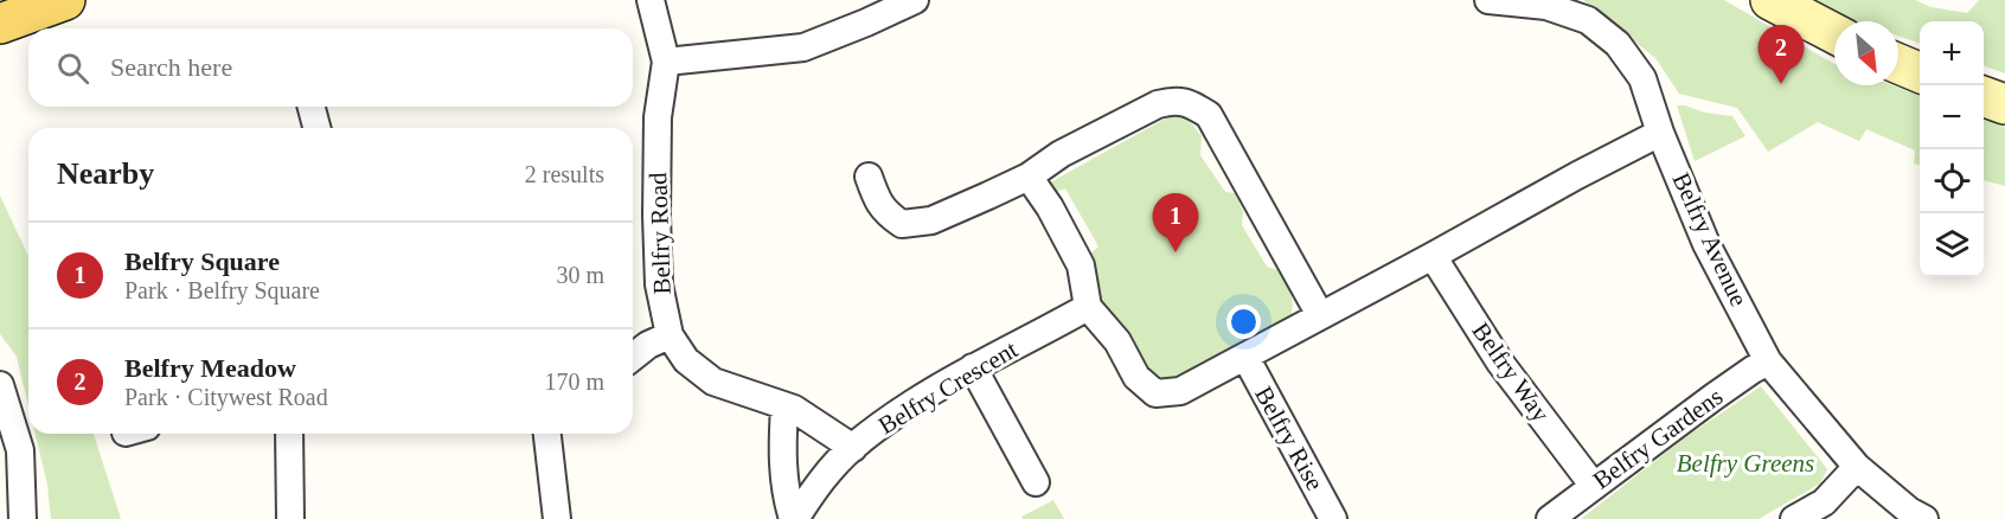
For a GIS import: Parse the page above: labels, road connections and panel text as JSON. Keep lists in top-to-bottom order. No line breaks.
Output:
{"streets":{"street":["Belfry Road","Belfry Avenue","Belfry Way","Belfry Crescent","Belfry Rise","Belfry Gardens"]},"crossings":[["Belfry Road","Belfry Crescent"],["Belfry Avenue","Belfry Gardens"],["Belfry Way","Belfry Gardens"]],"parks":["Belfry Greens"],"north":"bottom right","page":{"map_buttons":["+","−"],"pins":["2","1"],"search":"Search here","heading":["Nearby","2 results"],"list":[{"mark":"1","name":"Belfry Square","note":"Park · Belfry Square","value":"30 m"},{"mark":"2","name":"Belfry Meadow","note":"Park · Citywest Road","value":"170 m"}]}}
